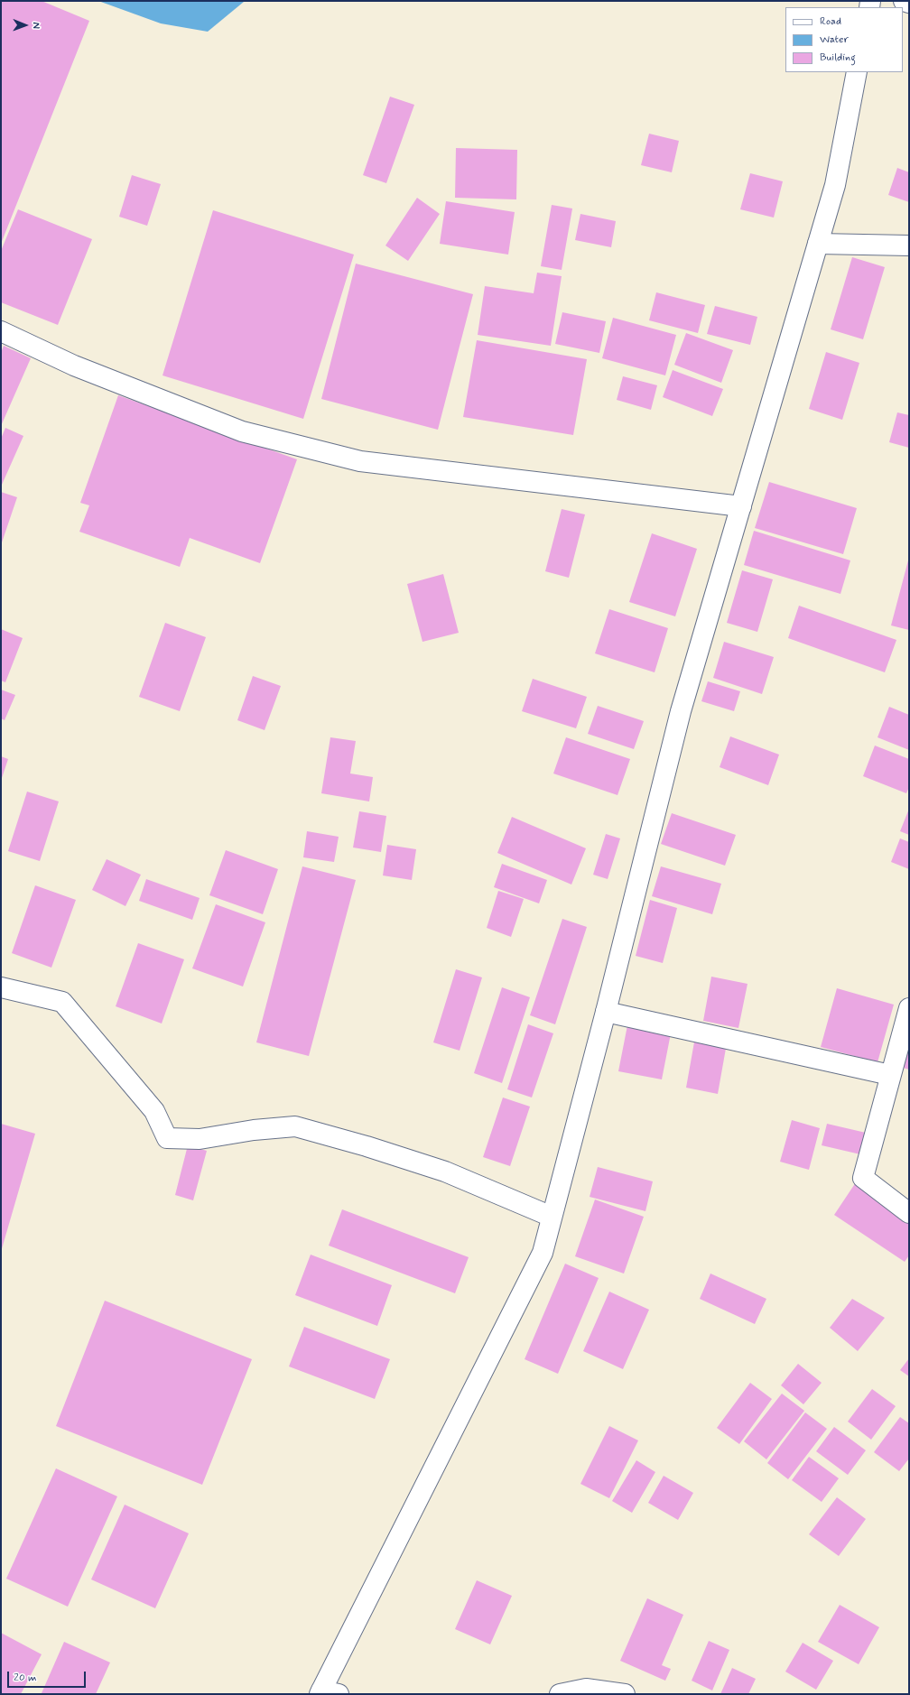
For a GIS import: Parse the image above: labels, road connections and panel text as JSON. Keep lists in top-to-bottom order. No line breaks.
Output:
{"legend":["Road","Water","Building"],"scale_bar":"20 m","north":"right"}
